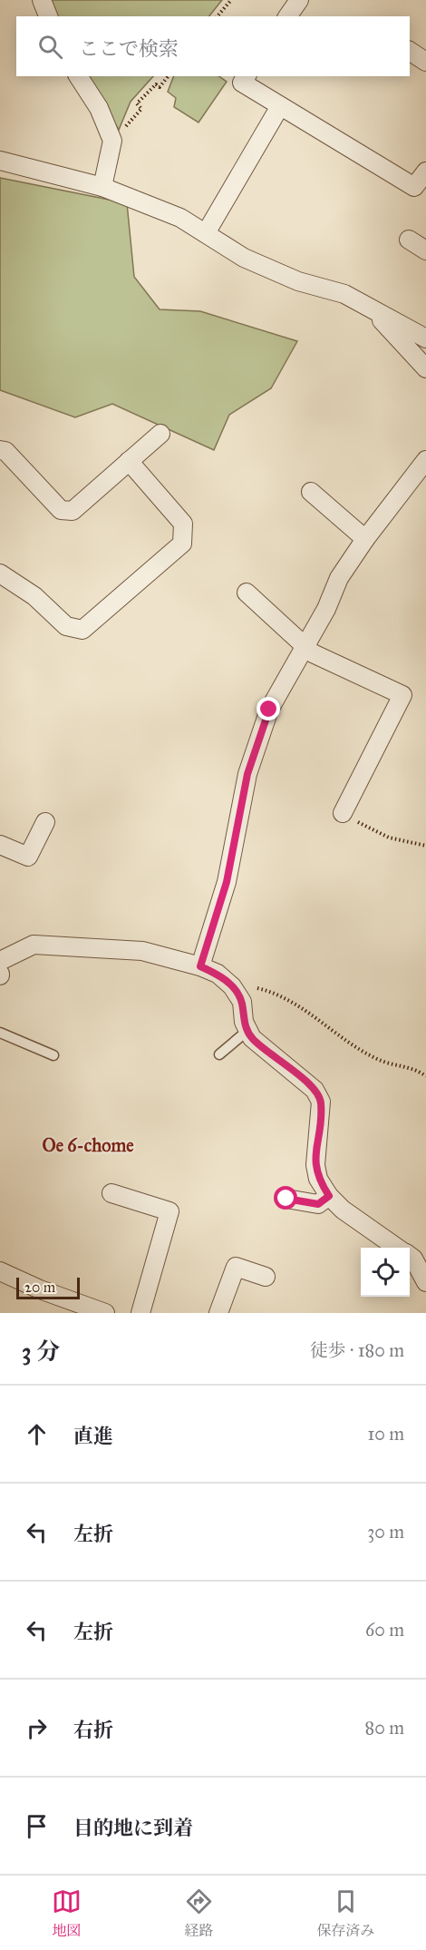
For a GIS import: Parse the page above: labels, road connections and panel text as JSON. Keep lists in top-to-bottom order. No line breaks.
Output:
{"districts":["Oe 6-chome"],"scale_bar":"20 m","page":{"search":"ここで検索","scale":"20 m","heading":["3 分","徒歩 · 180 m"],"list":[["直進","10 m"],["左折","30 m"],["左折","60 m"],["右折","80 m"],"目的地に到着"],"nav":["地図","経路","保存済み"]}}
